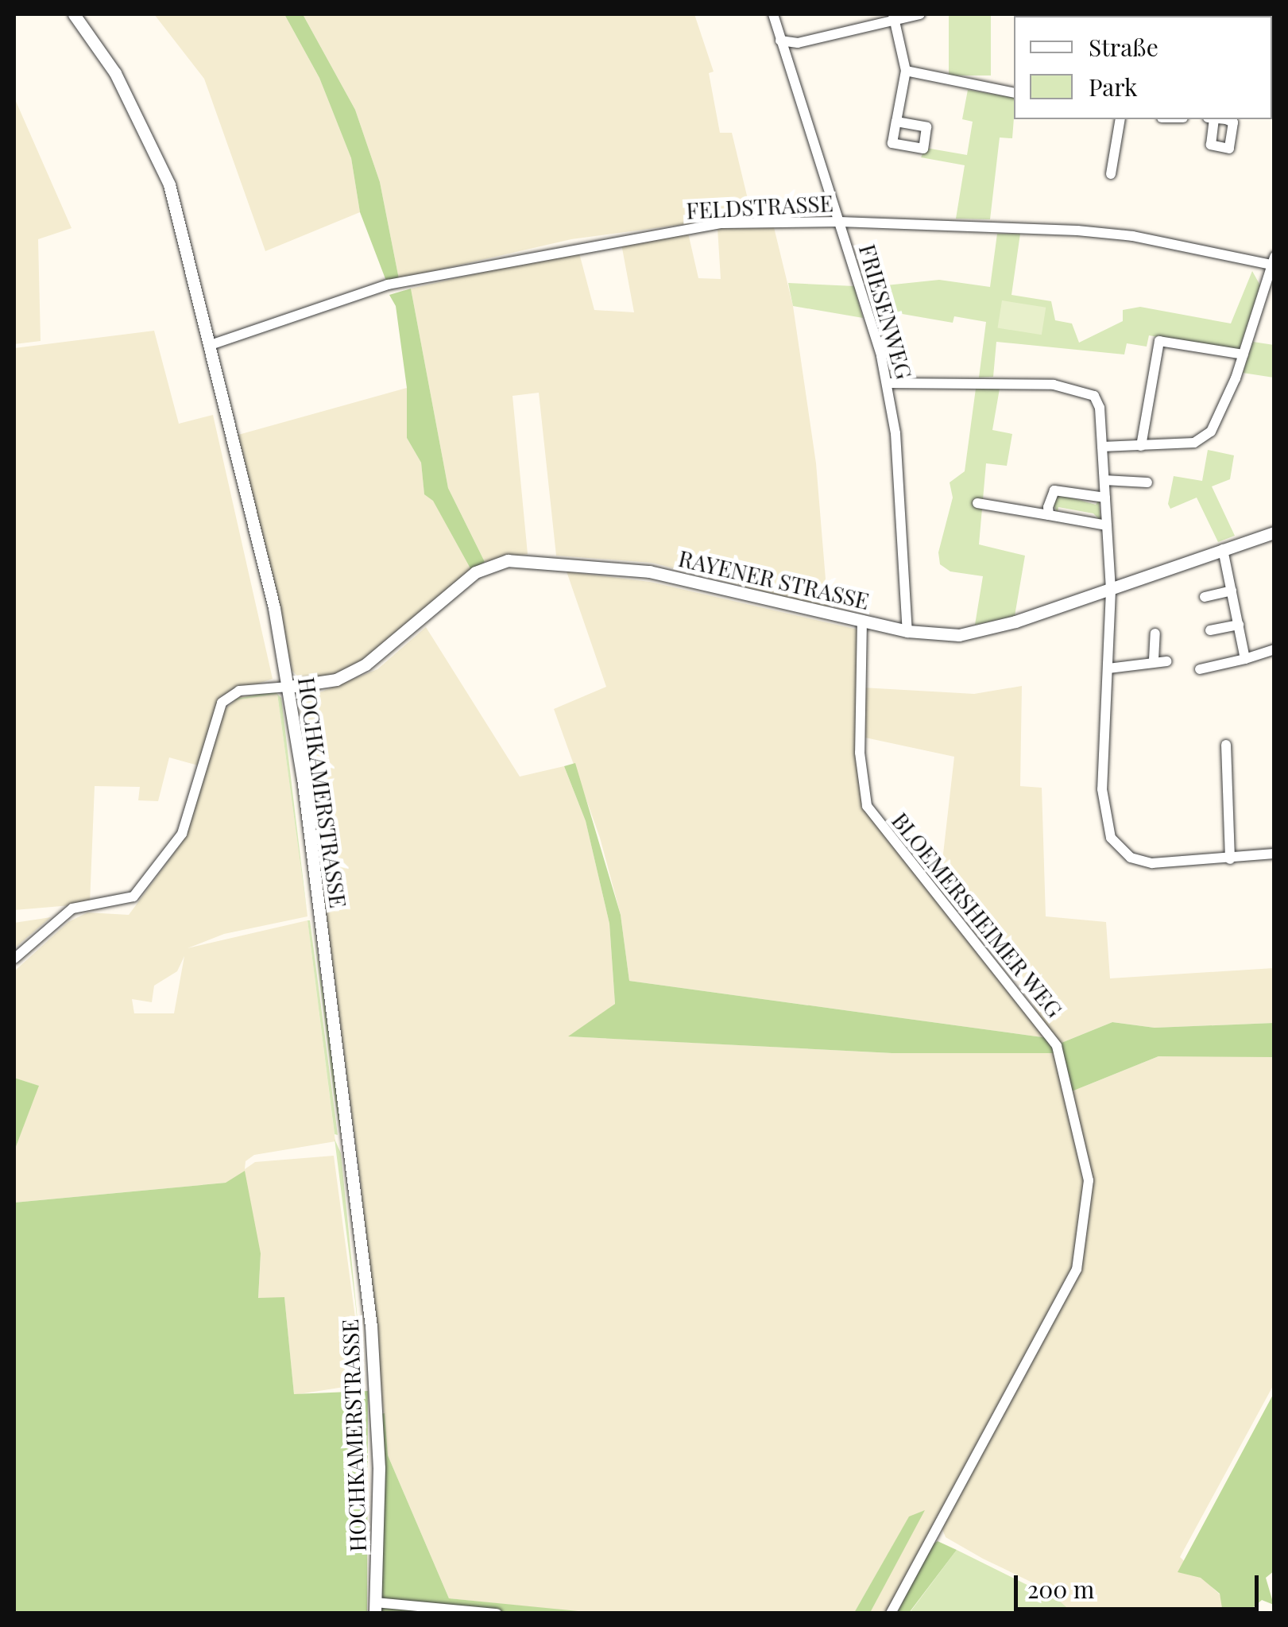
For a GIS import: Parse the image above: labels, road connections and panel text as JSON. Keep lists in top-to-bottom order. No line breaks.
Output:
{"streets":{"street":["FELDSTRASSE","FRIESENWEG","RAYENER STRASSE","HOCHKAMERSTRASSE","BLOEMERSHEIMER WEG"]},"crossings":[["FELDSTRASSE","FRIESENWEG"],["FELDSTRASSE","HOCHKAMERSTRASSE"],["FRIESENWEG","RAYENER STRASSE"],["RAYENER STRASSE","HOCHKAMERSTRASSE"],["RAYENER STRASSE","BLOEMERSHEIMER WEG"]],"legend":["Straße","Park"],"scale_bar":"200 m"}
